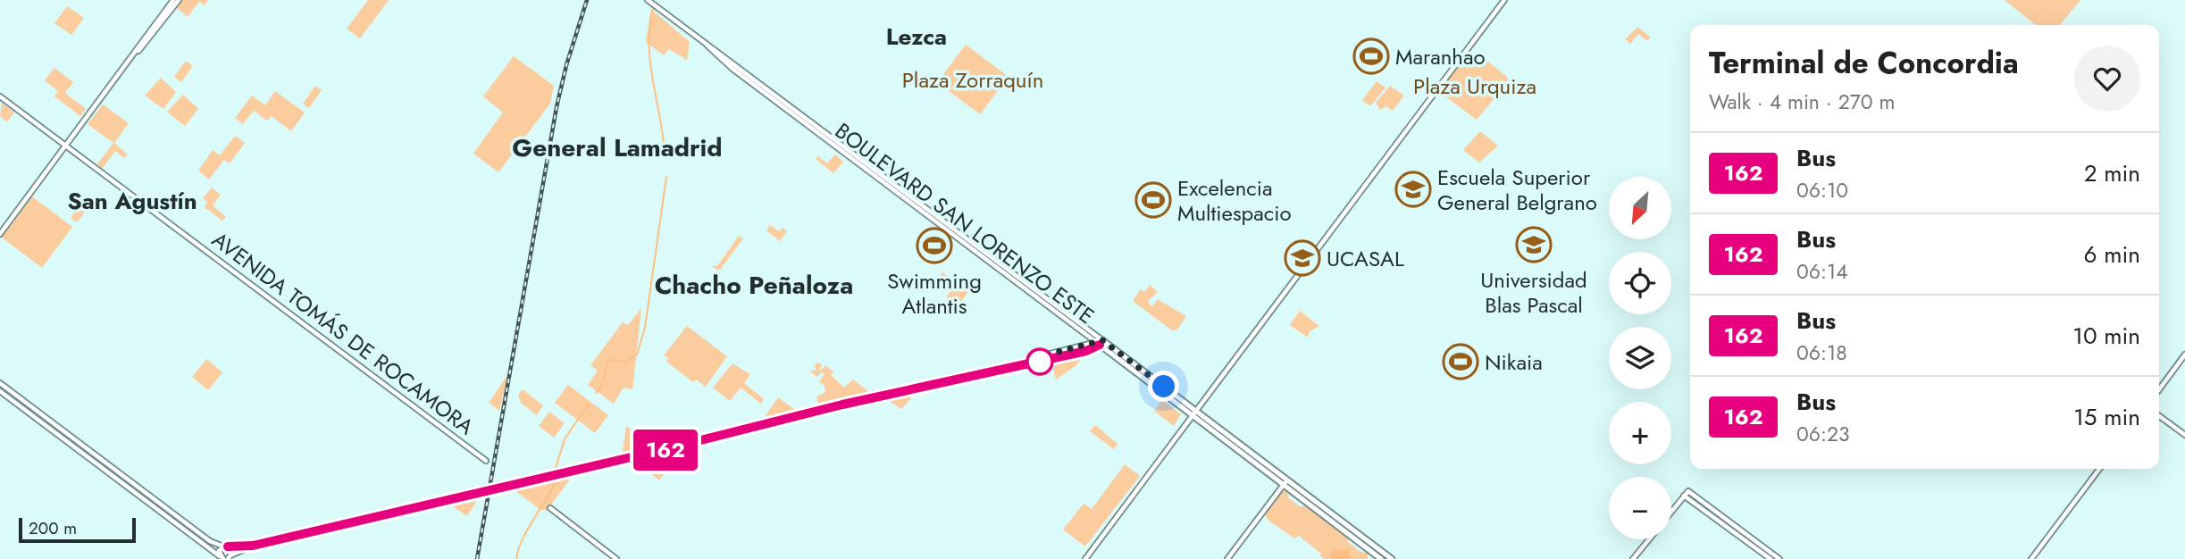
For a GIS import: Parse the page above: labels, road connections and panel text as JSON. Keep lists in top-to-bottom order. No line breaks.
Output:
{"streets":{"main road":["BOULEVARD SAN LORENZO ESTE","AVENIDA TOMÁS DE ROCAMORA"]},"districts":["Lezca","General Lamadrid","San Agustín","Chacho Peñaloza"],"parks":["Plaza Zorraquín","Plaza Urquiza"],"places":{"sports":["Maranhao","Excelencia Multiespacio","Swimming Atlantis","Nikaia"],"school or university":["Escuela Superior General Belgrano","Universidad Blas Pascal","UCASAL"]},"lines":["bus line 162"],"scale_bar":"200 m","north":"bottom left","page":{"on_map":"162","heading":["Terminal de Concordia","Walk · 4 min · 270 m"],"list":[{"mark":"162","name":"Bus","note":"06:10","value":"2 min"},{"mark":"162","name":"Bus","note":"06:14","value":"6 min"},{"mark":"162","name":"Bus","note":"06:18","value":"10 min"},{"mark":"162","name":"Bus","note":"06:23","value":"15 min"}],"map_buttons":["+","−"],"scale":"200 m"}}
